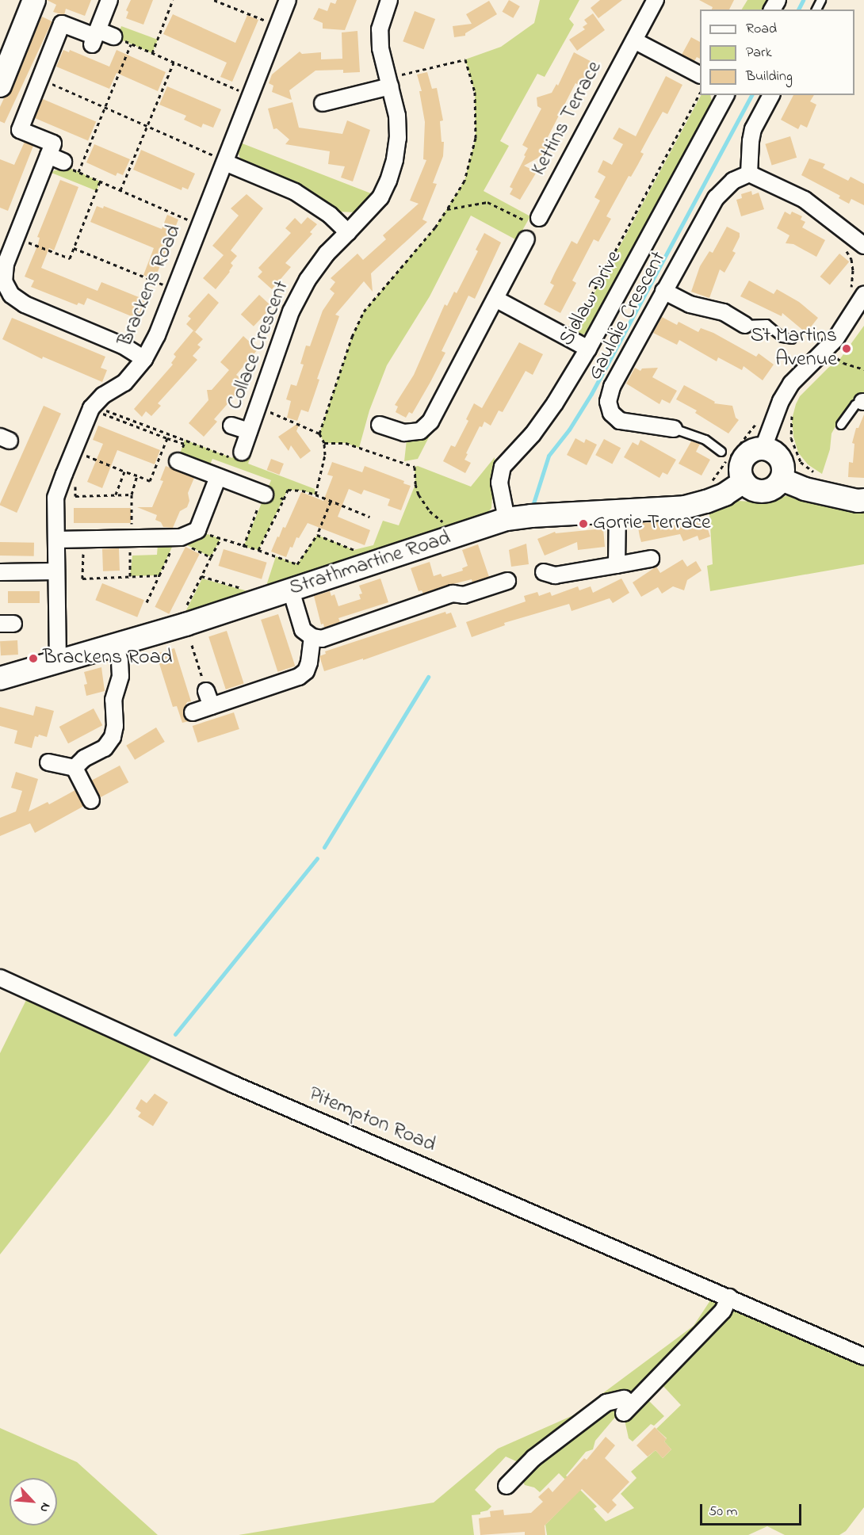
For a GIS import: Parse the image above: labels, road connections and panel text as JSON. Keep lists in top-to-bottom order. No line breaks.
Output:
{"streets":{"street":["Kettins Terrace","Brackens Road","Sidlaw Drive","Gauldie Crescent","Collace Crescent","Strathmartine Road","Pitempton Road"]},"crossings":[["Brackens Road","Strathmartine Road"],["Sidlaw Drive","Strathmartine Road"]],"places":["St Martins Avenue","Gorrie Terrace","Brackens Road"],"legend":["Road","Park","Building"],"scale_bar":"50 m","north":"bottom right"}
